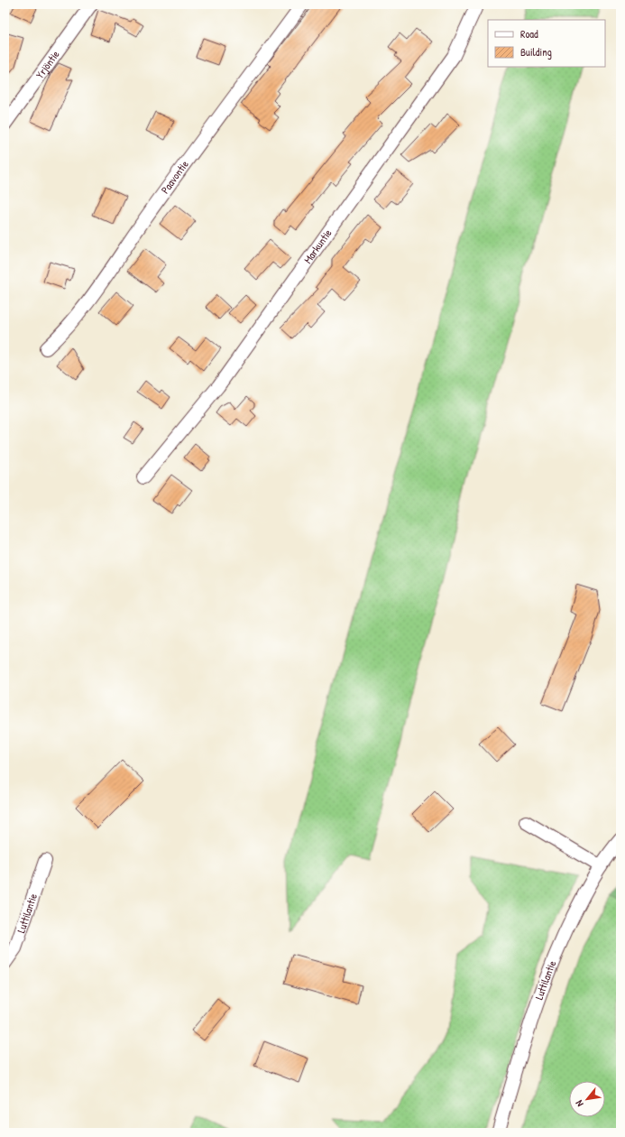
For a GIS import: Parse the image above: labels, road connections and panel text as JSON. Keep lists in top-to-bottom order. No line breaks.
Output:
{"streets":{"street":["Yrjöntie","Paavontie","Markuntie","Luttilantie"]},"legend":["Road","Building"],"north":"bottom left"}
